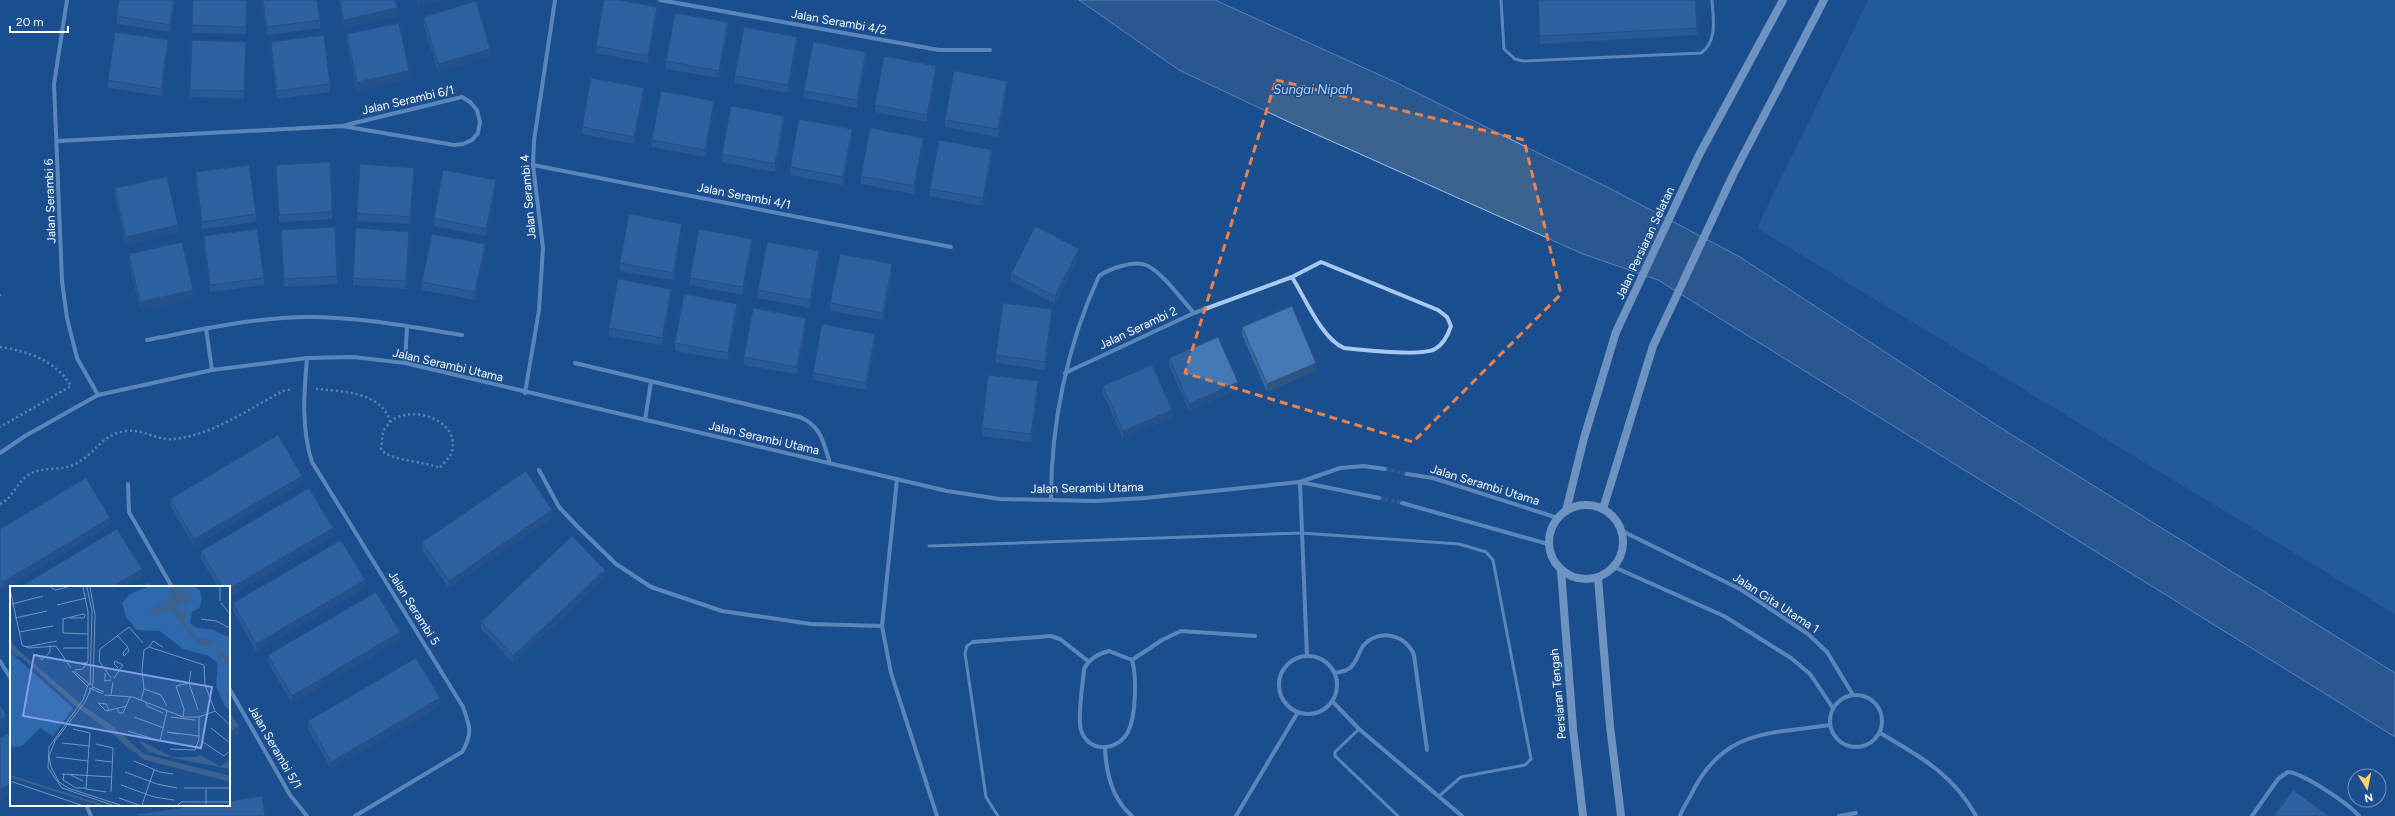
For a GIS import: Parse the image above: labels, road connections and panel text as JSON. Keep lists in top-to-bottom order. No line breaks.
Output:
{"streets":{"street":["Jalan Serambi 4/2","Jalan Serambi 6/1","Jalan Serambi 4/1","Jalan Serambi 4","Jalan Serambi 6","Jalan Persiaran Selatan","Jalan Serambi 2","Jalan Serambi Utama","Jalan Gita Utama 1","Jalan Serambi 5","Persiaran Tengah","Jalan Serambi 5/1"]},"crossings":[["Jalan Serambi 6/1","Jalan Serambi 6"],["Jalan Serambi 4/1","Jalan Serambi 4"],["Jalan Serambi 4","Jalan Serambi Utama"],["Jalan Serambi 6","Jalan Serambi Utama"],["Jalan Persiaran Selatan","Jalan Serambi Utama"],["Jalan Persiaran Selatan","Jalan Gita Utama 1"],["Jalan Persiaran Selatan","Persiaran Tengah"],["Jalan Serambi 2","Jalan Serambi Utama"],["Jalan Serambi Utama","Jalan Gita Utama 1"],["Jalan Serambi Utama","Jalan Serambi 5"],["Jalan Serambi Utama","Persiaran Tengah"],["Jalan Gita Utama 1","Persiaran Tengah"]],"water":["Sungai Nipah"],"scale_bar":"20 m","north":"bottom"}
